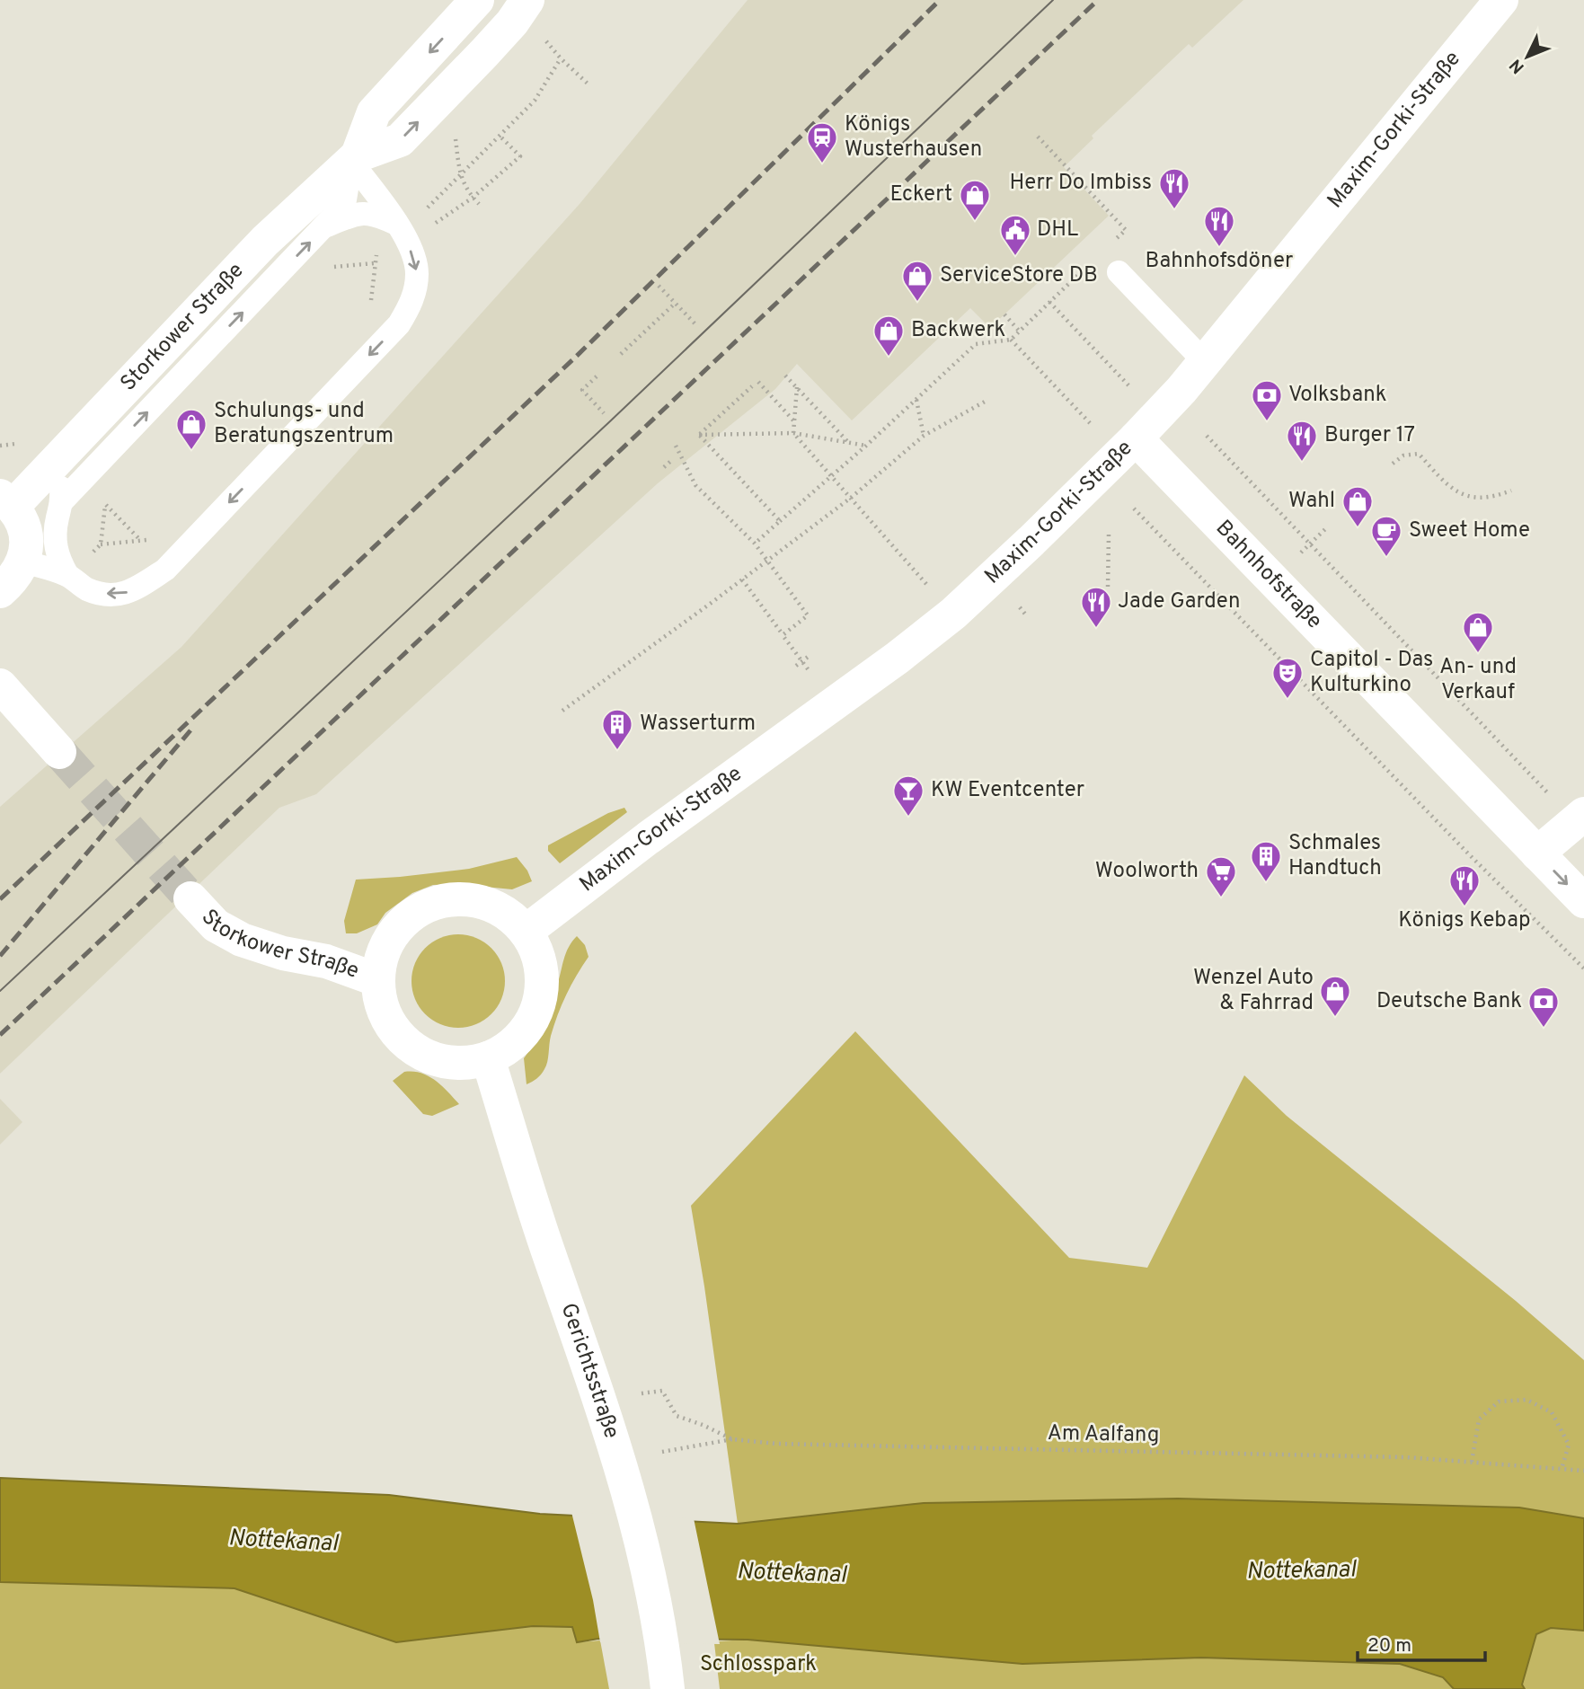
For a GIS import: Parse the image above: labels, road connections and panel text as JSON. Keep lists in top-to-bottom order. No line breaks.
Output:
{"streets":{"main road":["Maxim-Gorki-Straße","Storkower Straße","Bahnhofstraße","Gerichtsstraße"],"path":["Am Aalfang"]},"crossings":[["Maxim-Gorki-Straße","Storkower Straße"],["Maxim-Gorki-Straße","Bahnhofstraße"],["Maxim-Gorki-Straße","Gerichtsstraße"],["Storkower Straße","Gerichtsstraße"]],"water":["Nottekanal"],"parks":["Schlosspark"],"places":{"station":["Königs Wusterhausen"],"restaurant":["Herr Do Imbiss","Bahnhofsdöner","Burger 17","Jade Garden","Königs Kebap"],"shop":["Eckert","ServiceStore DB","Backwerk","Schulungs- und Beratungszentrum","Wahl","An- und Verkauf","Wenzel Auto & Fahrrad"],"public building":["DHL"],"bank":["Volksbank","Deutsche Bank"],"cafe":["Sweet Home"],"theatre":["Capitol - Das Kulturkino"],"building":["Wasserturm","Schmales Handtuch"],"bar":["KW Eventcenter"],"supermarket":["Woolworth"]},"scale_bar":"20 m","north":"bottom left"}
